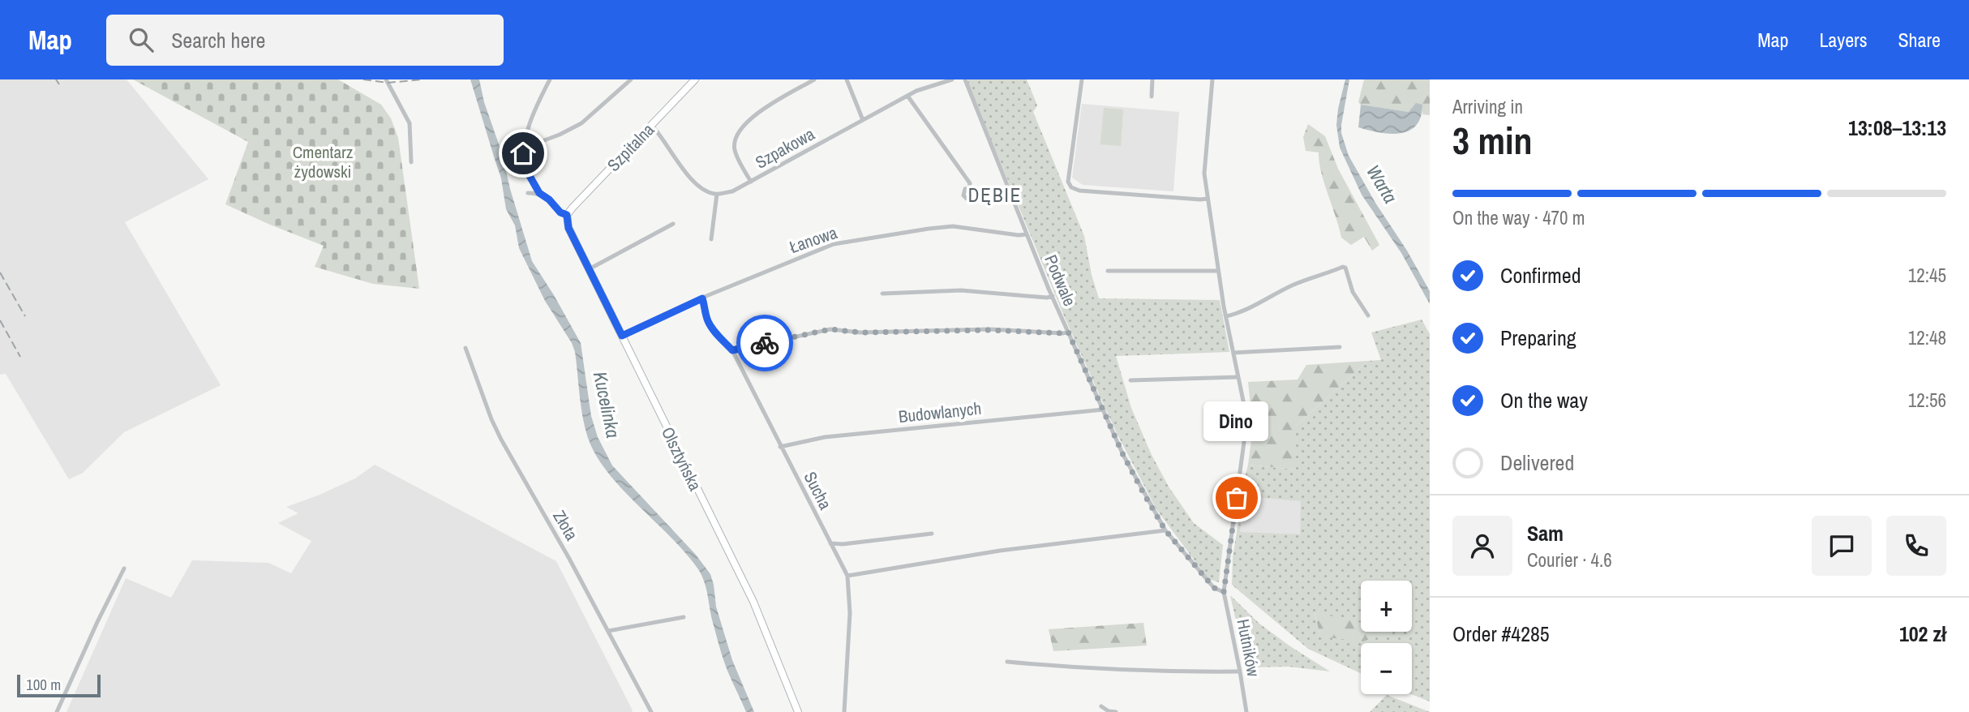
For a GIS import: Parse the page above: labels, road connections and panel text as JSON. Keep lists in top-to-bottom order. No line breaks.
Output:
{"streets":{"street":["Szpitalna","Szpakowa","Łanowa","Podwale","Budowlanych","Olsztyńska","Sucha","Złota","Hutników"]},"crossings":[["Szpitalna","Olsztyńska"],["Łanowa","Podwale"],["Łanowa","Olsztyńska"],["Łanowa","Sucha"],["Podwale","Budowlanych"],["Podwale","Hutników"],["Budowlanych","Sucha"]],"districts":["DĘBIE"],"water":["Warta","Kucelinka"],"parks":["Cmentarz żydowski"],"places":["Dino"],"scale_bar":"100 m","page":{"header":"Map","search":"Search here","nav":["Map","Layers","Share"],"heading":["3 min","Arriving in","13:08–13:13"],"panel":["Sam","Courier · 4.6","Order #4285","102 zł"],"bar":"On the way · 470 m","list":[["Confirmed","12:45"],["Preparing","12:48"],["On the way","12:56"],"Delivered"],"bubble":"Dino","map_buttons":["+","−"],"scale":"100 m"}}
